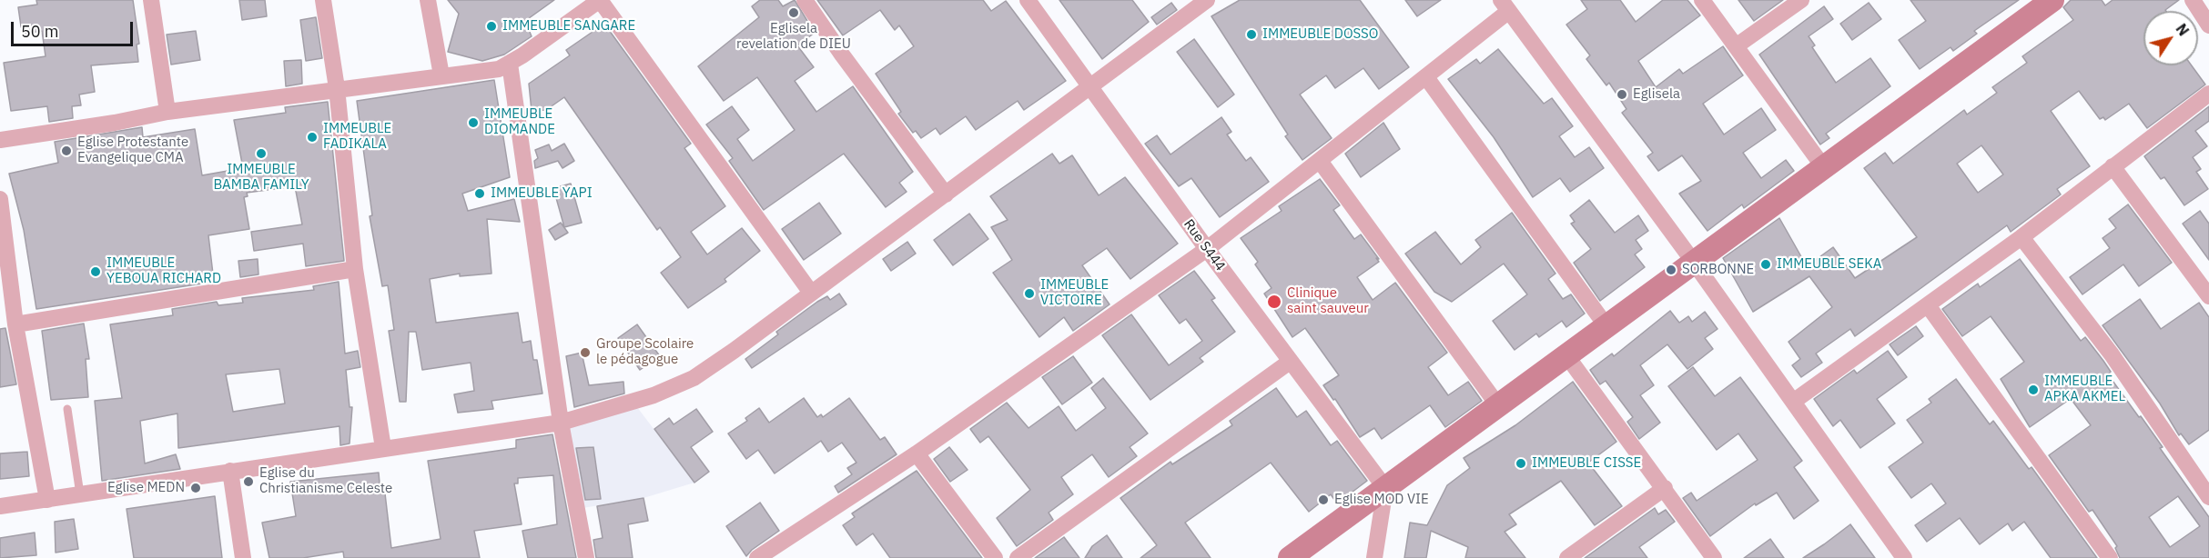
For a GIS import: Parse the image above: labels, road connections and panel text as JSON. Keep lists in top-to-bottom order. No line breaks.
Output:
{"streets":{"street":["Rue S444"]},"places":["Eglisela revelation de DIEU","IMMEUBLE SANGARE","IMMEUBLE DOSSO","Eglisela","IMMEUBLE DIOMANDE","IMMEUBLE FADIKALA","Eglise Protestante Evangelique CMA","IMMEUBLE BAMBA FAMILY","IMMEUBLE YAPI","IMMEUBLE SEKA","SORBONNE","IMMEUBLE YEBOUA RICHARD","IMMEUBLE VICTOIRE","Clinique saint sauveur","Groupe Scolaire le pédagogue","IMMEUBLE APKA AKMEL","IMMEUBLE CISSE","Eglise du Christianisme Celeste","Eglise MEDN","Eglise MOD VIE"],"scale_bar":"50 m","north":"top right"}
